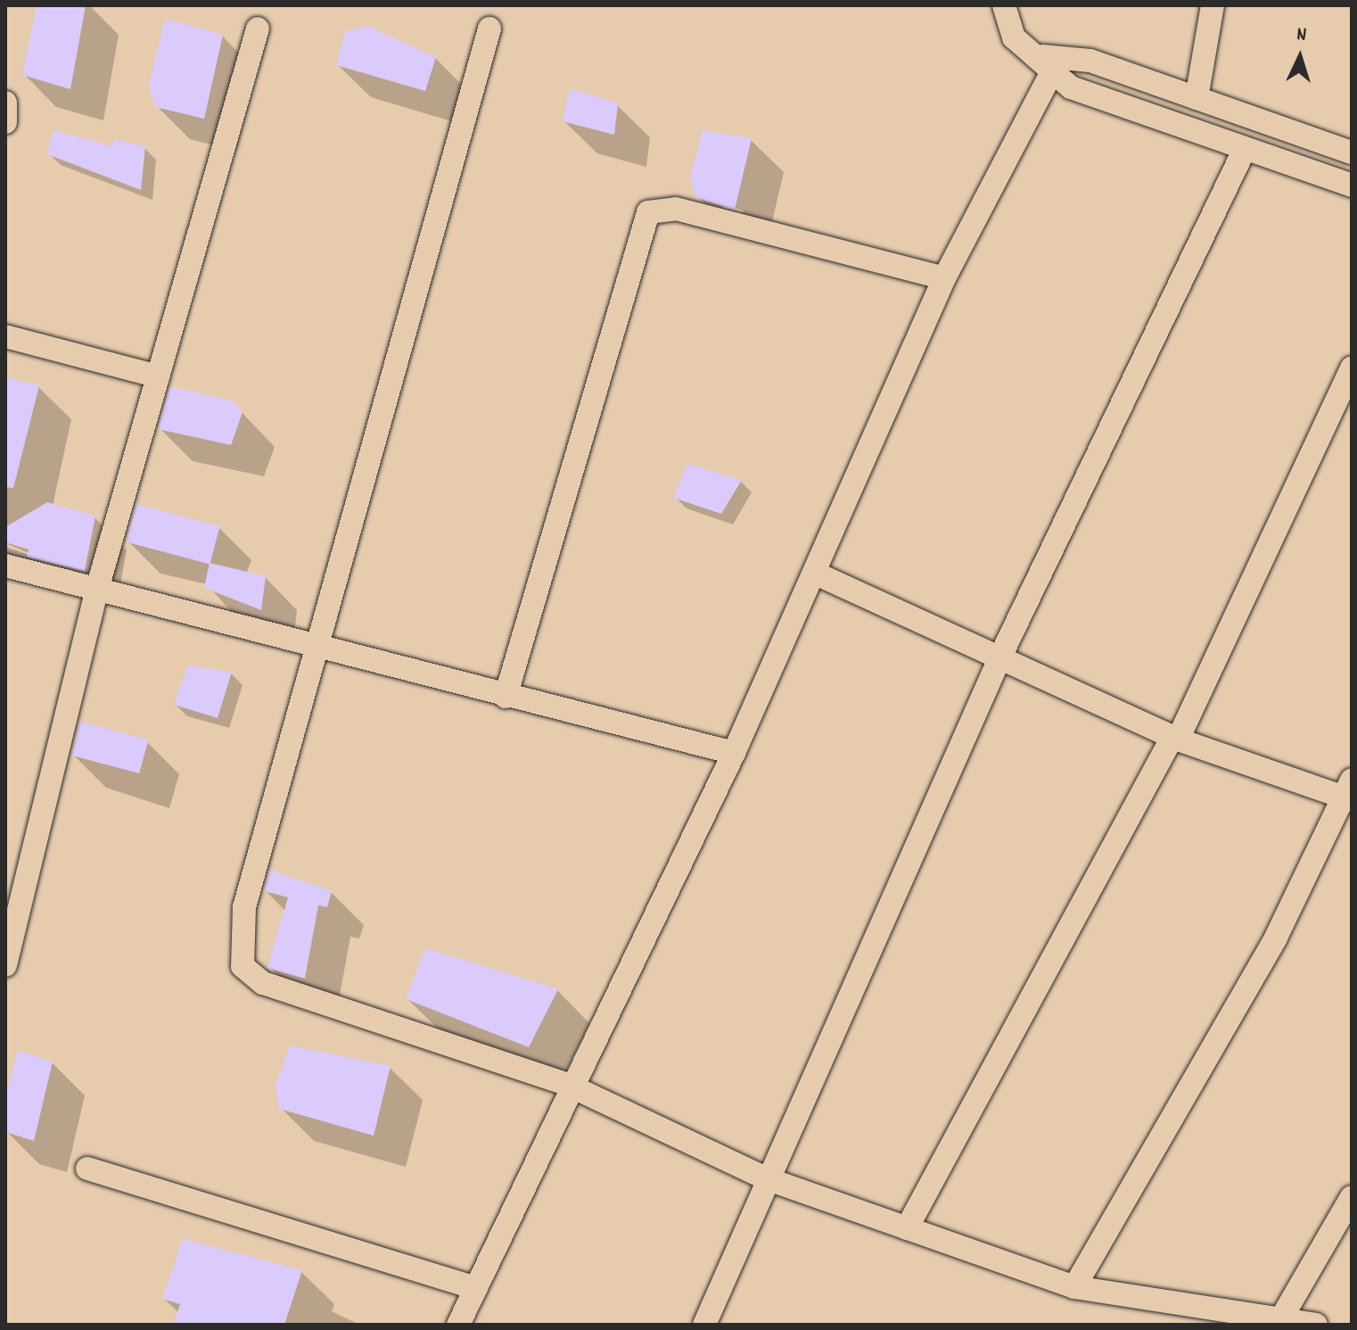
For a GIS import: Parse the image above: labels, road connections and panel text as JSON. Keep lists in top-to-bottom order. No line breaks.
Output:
{"north":"top"}
